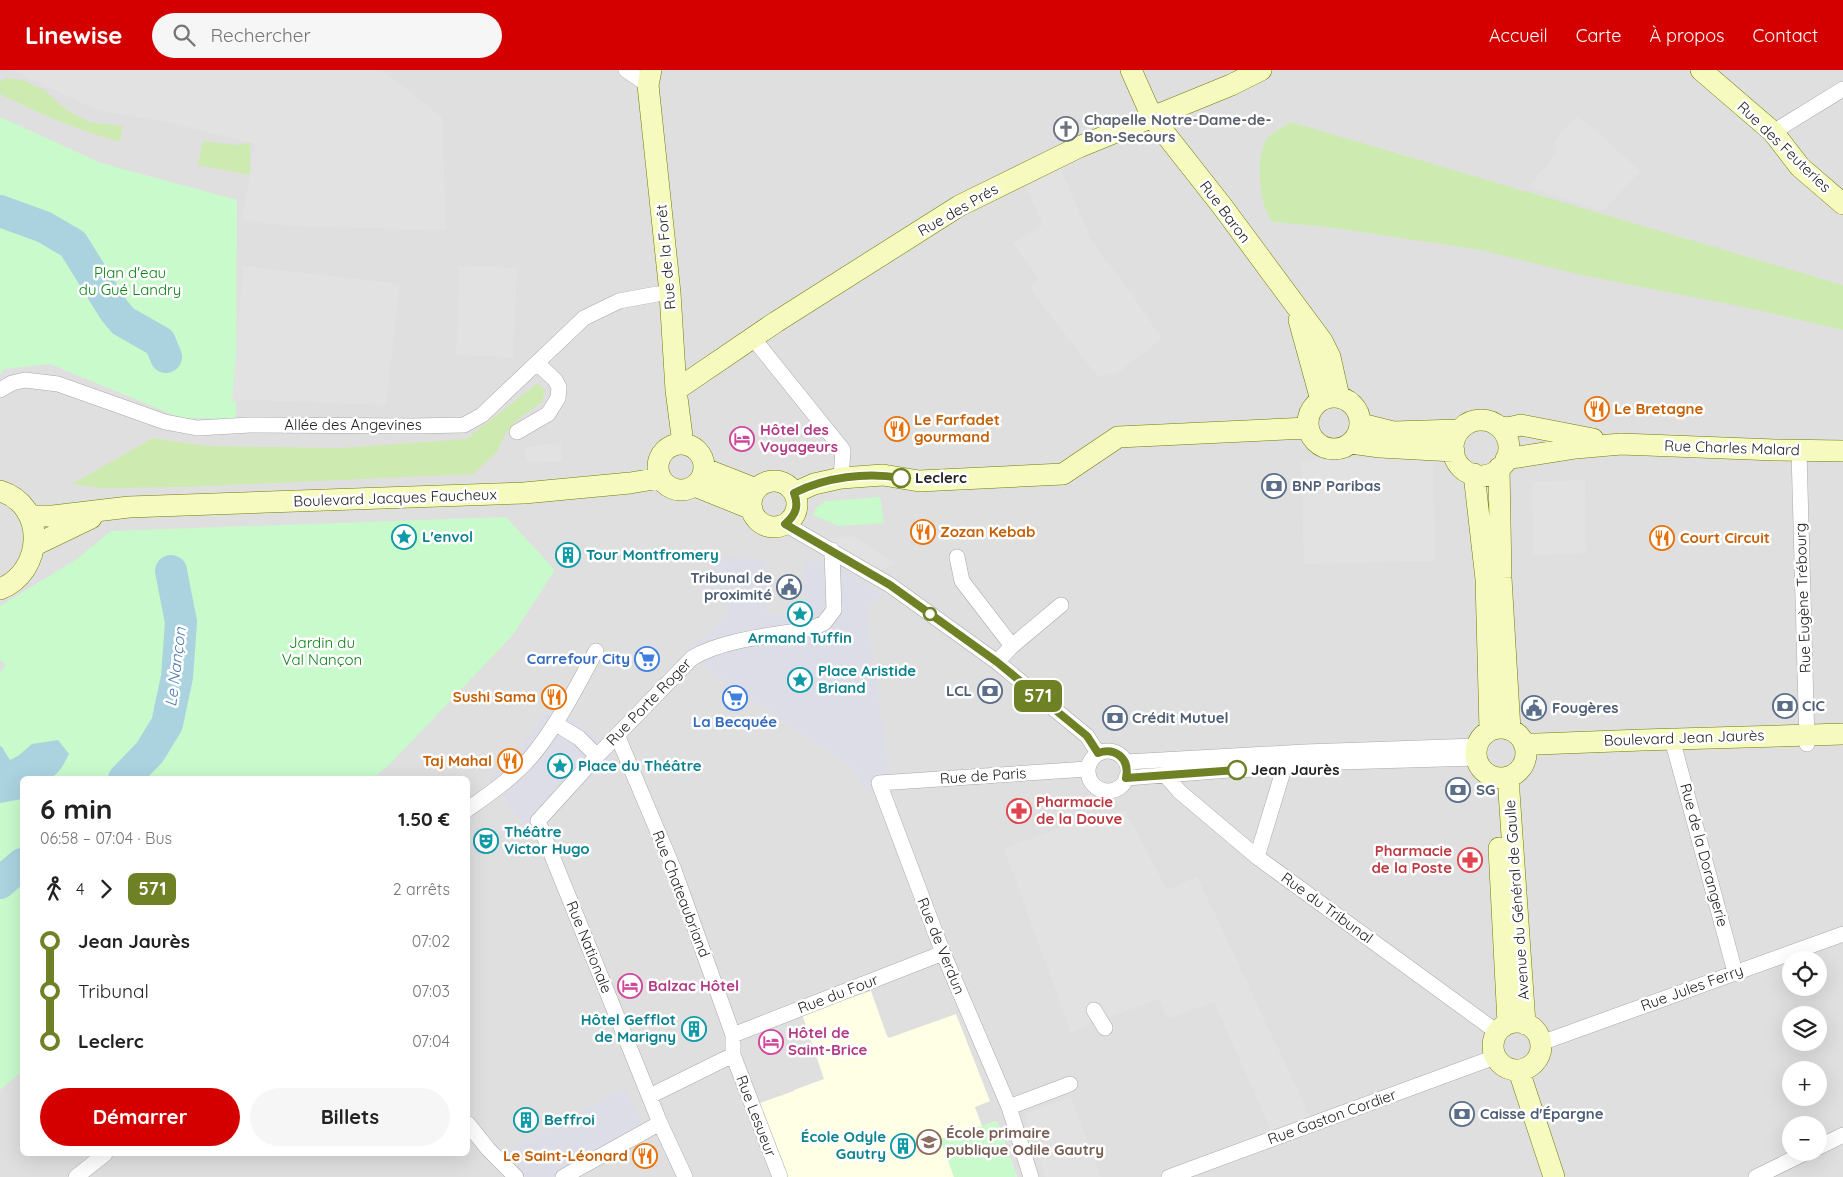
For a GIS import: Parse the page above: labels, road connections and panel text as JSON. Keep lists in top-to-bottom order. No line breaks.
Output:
{"streets":{"main road":["Rue des Feuteries","Rue des Prés","Rue Baron","Rue de la Forêt","Rue Charles Malard","Boulevard Jacques Faucheux","Boulevard Jean Jaurès","Avenue du Général de Gaulle"],"street":["Allée des Angevines","Rue Eugène Trébourg","Rue Porte Roger","Rue de Paris","Rue de la Dorangerie","Rue Chateaubriand","Rue du Tribunal","Rue de Verdun","Rue Nationale","Rue Jules Ferry","Rue du Four","Rue Lesueur","Rue Gaston Cordier"]},"crossings":[["Rue des Prés","Rue Baron"],["Rue des Prés","Rue de la Forêt"],["Rue de la Forêt","Allée des Angevines"],["Rue de la Forêt","Boulevard Jacques Faucheux"],["Rue Charles Malard","Rue Eugène Trébourg"],["Rue Eugène Trébourg","Boulevard Jean Jaurès"],["Rue Porte Roger","Rue Chateaubriand"],["Rue Porte Roger","Rue Nationale"],["Boulevard Jean Jaurès","Rue de Paris"],["Boulevard Jean Jaurès","Rue de la Dorangerie"],["Boulevard Jean Jaurès","Rue du Tribunal"],["Rue de Paris","Rue de Verdun"],["Rue de la Dorangerie","Rue Jules Ferry"],["Rue Chateaubriand","Rue du Four"],["Rue Chateaubriand","Rue Lesueur"],["Avenue du Général de Gaulle","Rue du Tribunal"],["Avenue du Général de Gaulle","Rue Jules Ferry"],["Avenue du Général de Gaulle","Rue Gaston Cordier"],["Rue du Tribunal","Rue Jules Ferry"],["Rue du Tribunal","Rue Gaston Cordier"],["Rue de Verdun","Rue du Four"],["Rue Jules Ferry","Rue Gaston Cordier"]],"water":["Le Nançon"],"parks":["Plan d'eau du Gué Landry","Jardin du Val Nançon"],"places":{"church":["Chapelle Notre-Dame-de- Bon-Secours"],"restaurant":["Le Bretagne","Le Farfadet gourmand","Zozan Kebab","Court Circuit","Sushi Sama","Taj Mahal","Le Saint-Léonard"],"hotel":["Hôtel des Voyageurs","Balzac Hôtel","Hôtel de Saint-Brice"],"other":["Leclerc","Jean Jaurès"],"bank":["BNP Paribas","LCL","CIC","Crédit Mutuel","SG","Caisse d'Épargne"],"place":["L'envol","Armand Tuffin","Place Aristide Briand","Place du Théâtre"],"building":["Tour Montfromery","Hôtel Gefflot de Marigny","Beffroi","École Odyle Gautry"],"public building":["Tribunal de proximité","Fougères"],"supermarket":["Carrefour City","La Becquée"],"pharmacy":["Pharmacie de la Douve","Pharmacie de la Poste"],"theatre":["Théâtre Victor Hugo"],"school or university":["École primaire publique Odile Gautry"]},"lines":["bus line 571"],"page":{"header":"Linewise","search":"Rechercher","nav":["Accueil","Carte","À propos","Contact"],"on_map":"571","heading":["6 min","06:58 – 07:04 · Bus","1.50 €"],"legs":["4","571","2 arrêts"],"list":[{"name":"Jean Jaurès","value":"07:02"},{"name":"Tribunal","value":"07:03"},{"name":"Leclerc","value":"07:04"}],"map_buttons":["+","−"],"buttons":["Démarrer","Billets"]}}
